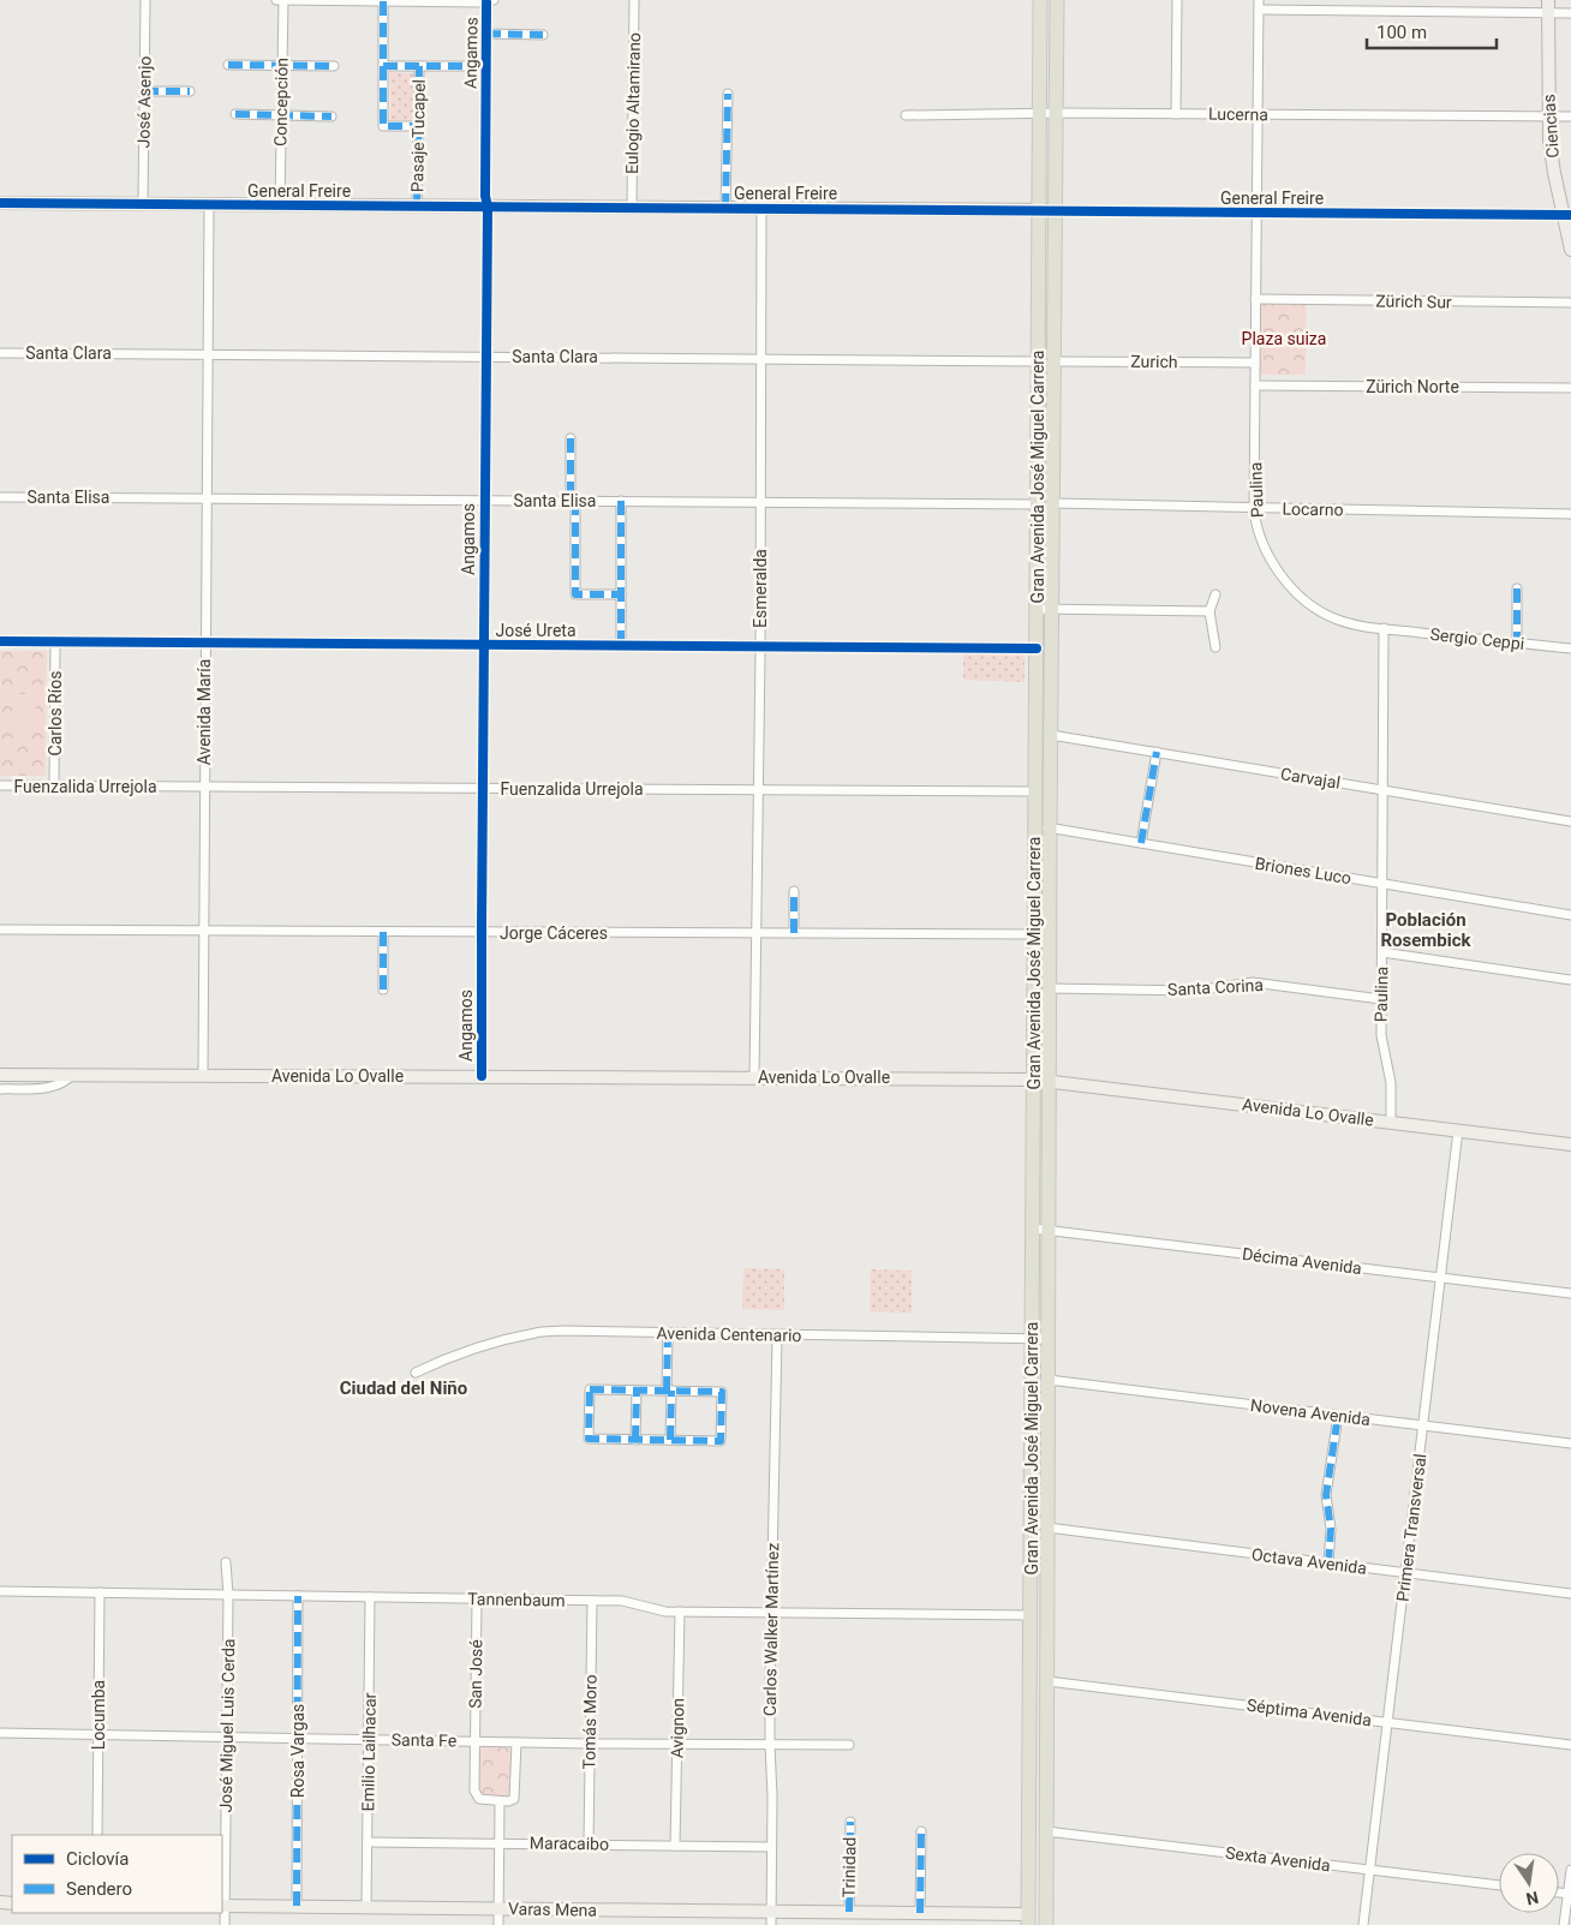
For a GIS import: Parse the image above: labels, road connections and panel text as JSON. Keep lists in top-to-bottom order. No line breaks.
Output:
{"streets":{"main road":["Gran Avenida José Miguel Carrera"],"street":["Angamos","José Asenjo","Concepción","Eulogio Altamirano","Lucerna","Ciencias","Pasaje Tucapel","General Freire","Zürich Sur","Santa Clara","Zurich","Zürich Norte","Paulina","Santa Elisa","Locarno","Esmeralda","José Ureta","Sergio Ceppi","Avenida María","Carlos Ríos","Carvajal","Fuenzalida Urrejola","Briones Luco","Jorge Cáceres","Santa Corina","Avenida Lo Ovalle","Décima Avenida","Avenida Centenario","Novena Avenida","Primera Transversal","Octava Avenida","Tannenbaum","Carlos Walker Martínez","San José","Séptima Avenida","Locumba","Tomás Moro","José Miguel Luis Cerda","Avignon","Santa Fe","Rosa Vargas","Emilio Lailhacar","Maracaibo","Sexta Avenida","Trinidad","Varas Mena"]},"crossings":[["Angamos","General Freire"],["Angamos","Santa Clara"],["Angamos","Santa Elisa"],["Angamos","José Ureta"],["Angamos","Fuenzalida Urrejola"],["Angamos","Jorge Cáceres"],["Angamos","Avenida Lo Ovalle"],["José Asenjo","General Freire"],["Concepción","General Freire"],["Eulogio Altamirano","General Freire"],["Lucerna","Ciencias"],["Lucerna","Gran Avenida José Miguel Carrera"],["Lucerna","Paulina"],["Ciencias","General Freire"],["Pasaje Tucapel","General Freire"],["General Freire","Gran Avenida José Miguel Carrera"],["General Freire","Paulina"],["General Freire","Esmeralda"],["General Freire","Avenida María"],["Zürich Sur","Paulina"],["Santa Clara","Gran Avenida José Miguel Carrera"],["Santa Clara","Esmeralda"],["Santa Clara","Avenida María"],["Zurich","Gran Avenida José Miguel Carrera"],["Zurich","Paulina"],["Zürich Norte","Paulina"],["Gran Avenida José Miguel Carrera","Santa Elisa"],["Gran Avenida José Miguel Carrera","Locarno"],["Gran Avenida José Miguel Carrera","José Ureta"],["Gran Avenida José Miguel Carrera","Carvajal"],["Gran Avenida José Miguel Carrera","Fuenzalida Urrejola"],["Gran Avenida José Miguel Carrera","Briones Luco"],["Gran Avenida José Miguel Carrera","Jorge Cáceres"],["Gran Avenida José Miguel Carrera","Santa Corina"],["Gran Avenida José Miguel Carrera","Avenida Lo Ovalle"],["Gran Avenida José Miguel Carrera","Décima Avenida"],["Gran Avenida José Miguel Carrera","Avenida Centenario"],["Gran Avenida José Miguel Carrera","Novena Avenida"],["Gran Avenida José Miguel Carrera","Octava Avenida"],["Gran Avenida José Miguel Carrera","Tannenbaum"],["Gran Avenida José Miguel Carrera","Séptima Avenida"],["Gran Avenida José Miguel Carrera","Sexta Avenida"],["Gran Avenida José Miguel Carrera","Varas Mena"],["Paulina","Locarno"],["Paulina","Sergio Ceppi"],["Paulina","Carvajal"],["Paulina","Briones Luco"],["Paulina","Santa Corina"],["Paulina","Avenida Lo Ovalle"],["Santa Elisa","Esmeralda"],["Santa Elisa","Avenida María"],["Esmeralda","José Ureta"],["Esmeralda","Fuenzalida Urrejola"],["Esmeralda","Jorge Cáceres"],["Esmeralda","Avenida Lo Ovalle"],["José Ureta","Avenida María"],["José Ureta","Carlos Ríos"],["Avenida María","Fuenzalida Urrejola"],["Avenida María","Jorge Cáceres"],["Avenida María","Avenida Lo Ovalle"],["Carlos Ríos","Fuenzalida Urrejola"],["Avenida Lo Ovalle","Primera Transversal"],["Décima Avenida","Primera Transversal"],["Avenida Centenario","Carlos Walker Martínez"],["Novena Avenida","Primera Transversal"],["Primera Transversal","Octava Avenida"],["Primera Transversal","Séptima Avenida"],["Primera Transversal","Sexta Avenida"],["Tannenbaum","Carlos Walker Martínez"],["Tannenbaum","San José"],["Tannenbaum","Locumba"],["Tannenbaum","Tomás Moro"],["Tannenbaum","José Miguel Luis Cerda"],["Tannenbaum","Avignon"],["Tannenbaum","Rosa Vargas"],["Tannenbaum","Emilio Lailhacar"],["Carlos Walker Martínez","Santa Fe"],["Carlos Walker Martínez","Maracaibo"],["Carlos Walker Martínez","Varas Mena"],["San José","Santa Fe"],["Locumba","Santa Fe"],["Tomás Moro","Santa Fe"],["Tomás Moro","Maracaibo"],["José Miguel Luis Cerda","Santa Fe"],["José Miguel Luis Cerda","Varas Mena"],["Avignon","Santa Fe"],["Avignon","Maracaibo"],["Santa Fe","Rosa Vargas"],["Santa Fe","Emilio Lailhacar"],["Rosa Vargas","Varas Mena"],["Emilio Lailhacar","Maracaibo"],["Emilio Lailhacar","Varas Mena"],["Trinidad","Varas Mena"]],"districts":["Población Rosembick","Ciudad del Niño"],"parks":["Plaza suiza"],"legend":["Ciclovía","Sendero"],"scale_bar":"100 m","north":"bottom"}
